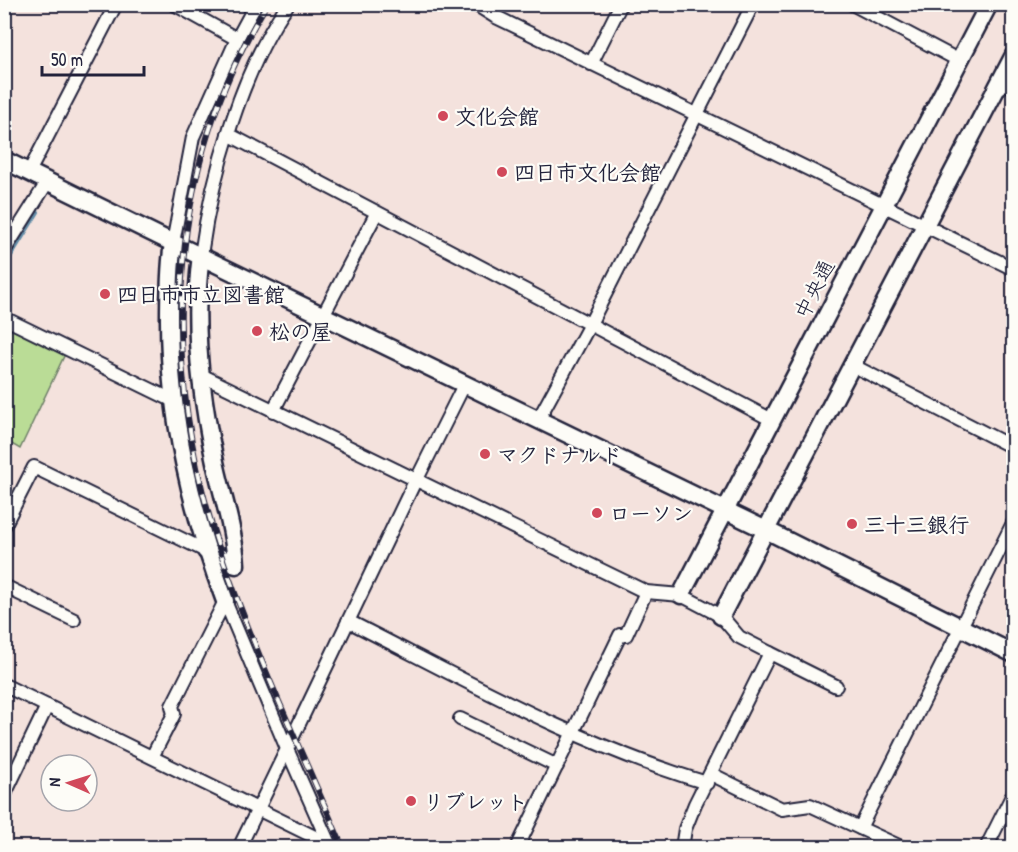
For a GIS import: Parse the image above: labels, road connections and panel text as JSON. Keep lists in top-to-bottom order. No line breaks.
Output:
{"streets":{"street":["中央通"]},"places":["文化会館","四日市文化会館","四日市市立図書館","松の屋","マクドナルド","ローソン","三十三銀行","リブレット"],"scale_bar":"50 m","north":"left"}
